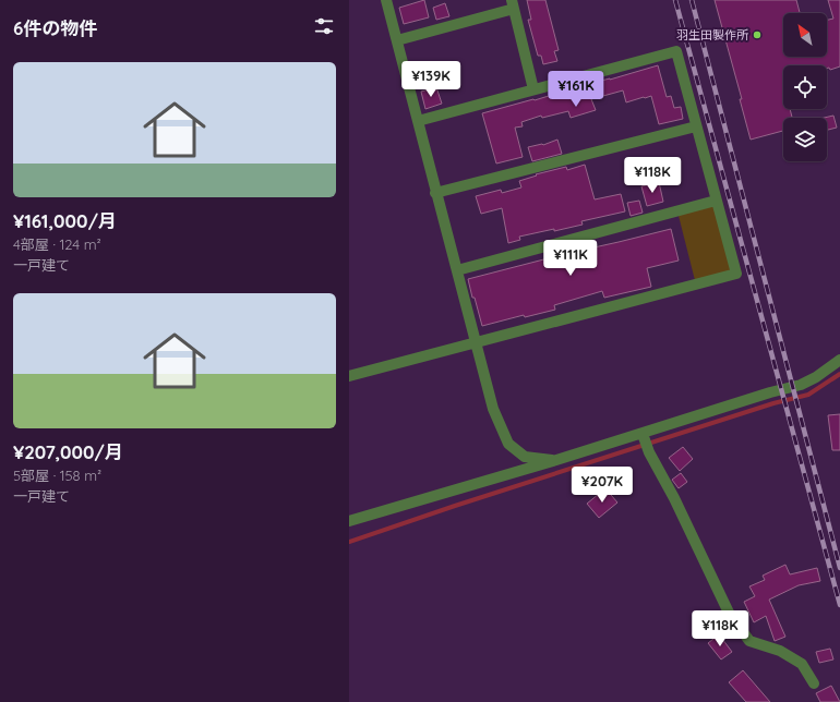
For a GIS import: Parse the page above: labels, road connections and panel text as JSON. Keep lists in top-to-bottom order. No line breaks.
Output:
{"places":["羽生田製作所"],"north":"top left","page":{"heading":"6件の物件","list":[{"name":"¥161,000/月","note":"4部屋 · 124 m² · 一戸建て"},{"name":"¥207,000/月","note":"5部屋 · 158 m² · 一戸建て"}],"price":["¥139K","¥161K","¥118K","¥111K","¥207K","¥118K"]}}
